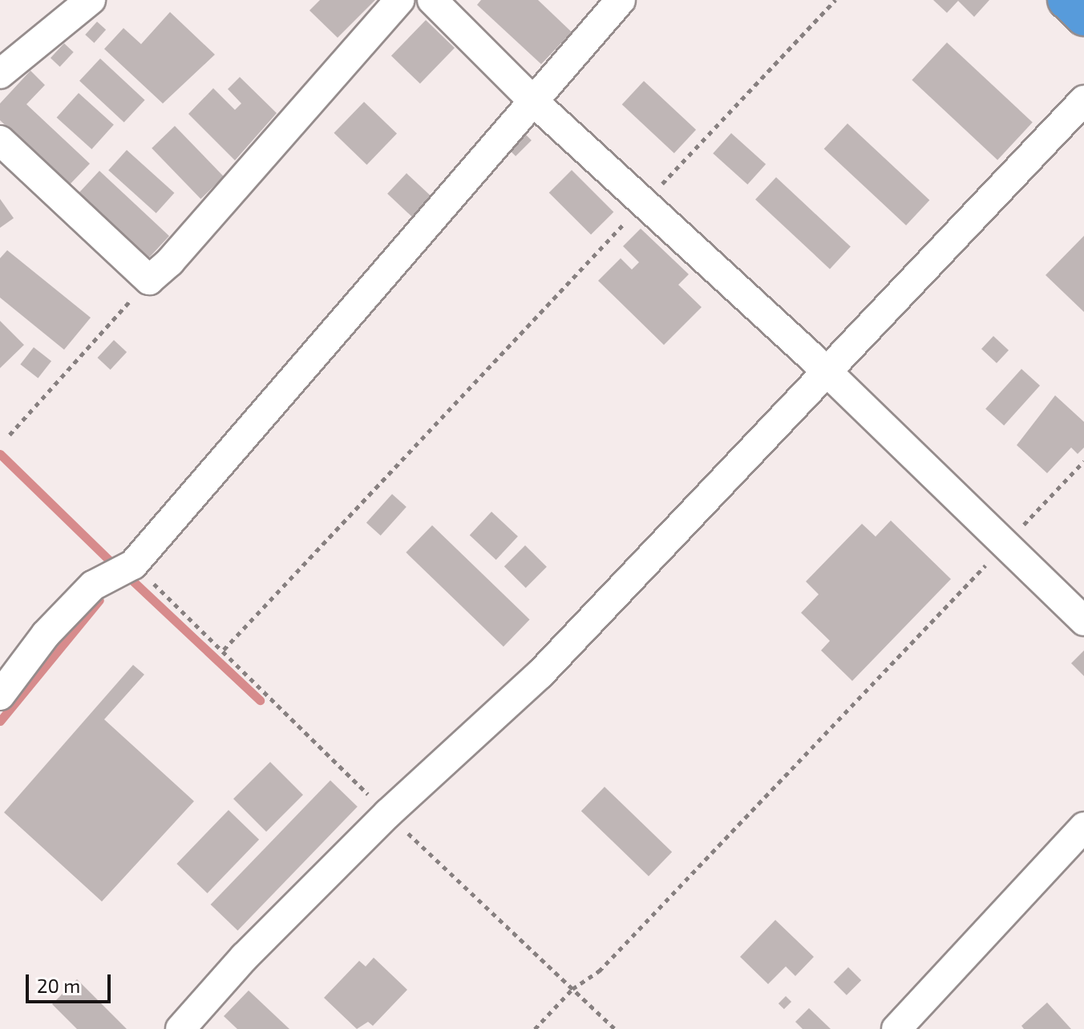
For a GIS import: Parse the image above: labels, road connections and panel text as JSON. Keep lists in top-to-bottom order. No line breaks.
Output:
{"scale_bar":"20 m"}
